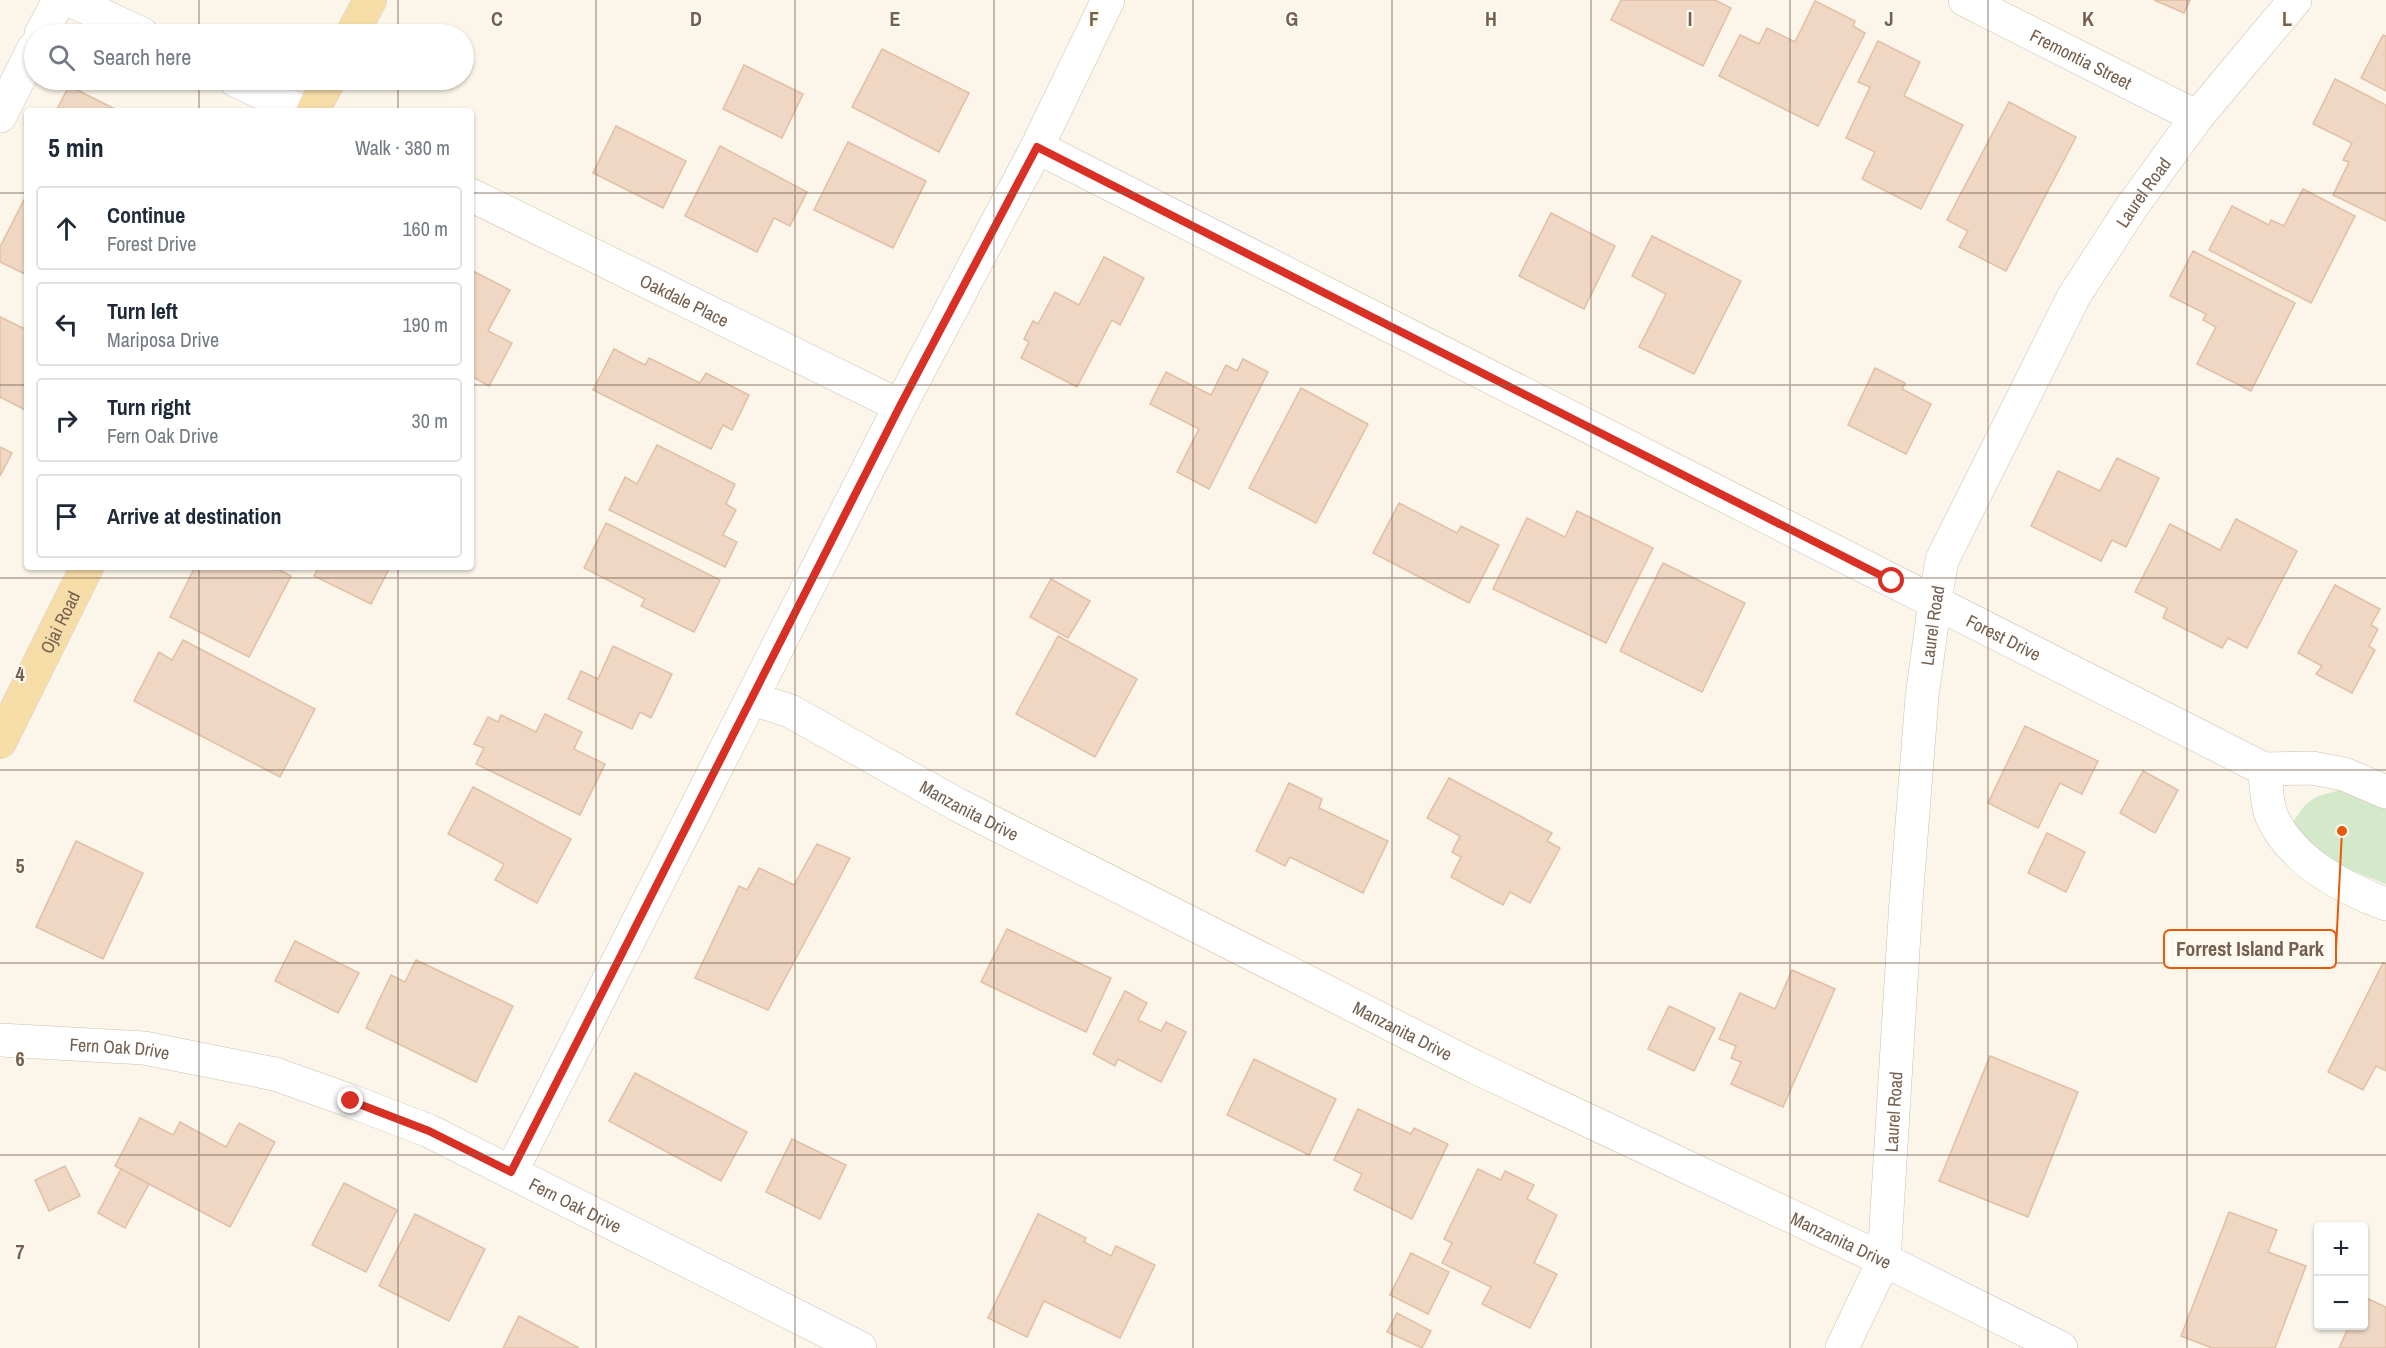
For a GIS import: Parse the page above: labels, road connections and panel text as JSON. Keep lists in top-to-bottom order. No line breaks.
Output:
{"streets":{"main road":["Ojai Road"],"street":["Fremontia Street","Laurel Road","Oakdale Place","Forest Drive","Manzanita Drive","Fern Oak Drive"]},"crossings":[["Fremontia Street","Laurel Road"],["Laurel Road","Forest Drive"],["Laurel Road","Manzanita Drive"]],"places":["Forrest Island Park"],"page":{"search":"Search here","heading":["5 min","Walk · 380 m"],"list":[["Continue","Forest Drive","160 m"],["Turn left","Mariposa Drive","190 m"],["Turn right","Fern Oak Drive","30 m"],"Arrive at destination"],"map_buttons":["+","−"]},"grid":{"columns":["C","D","E","F","G","H","I","J","K","L"],"rows":["4","5","6","7"]}}
